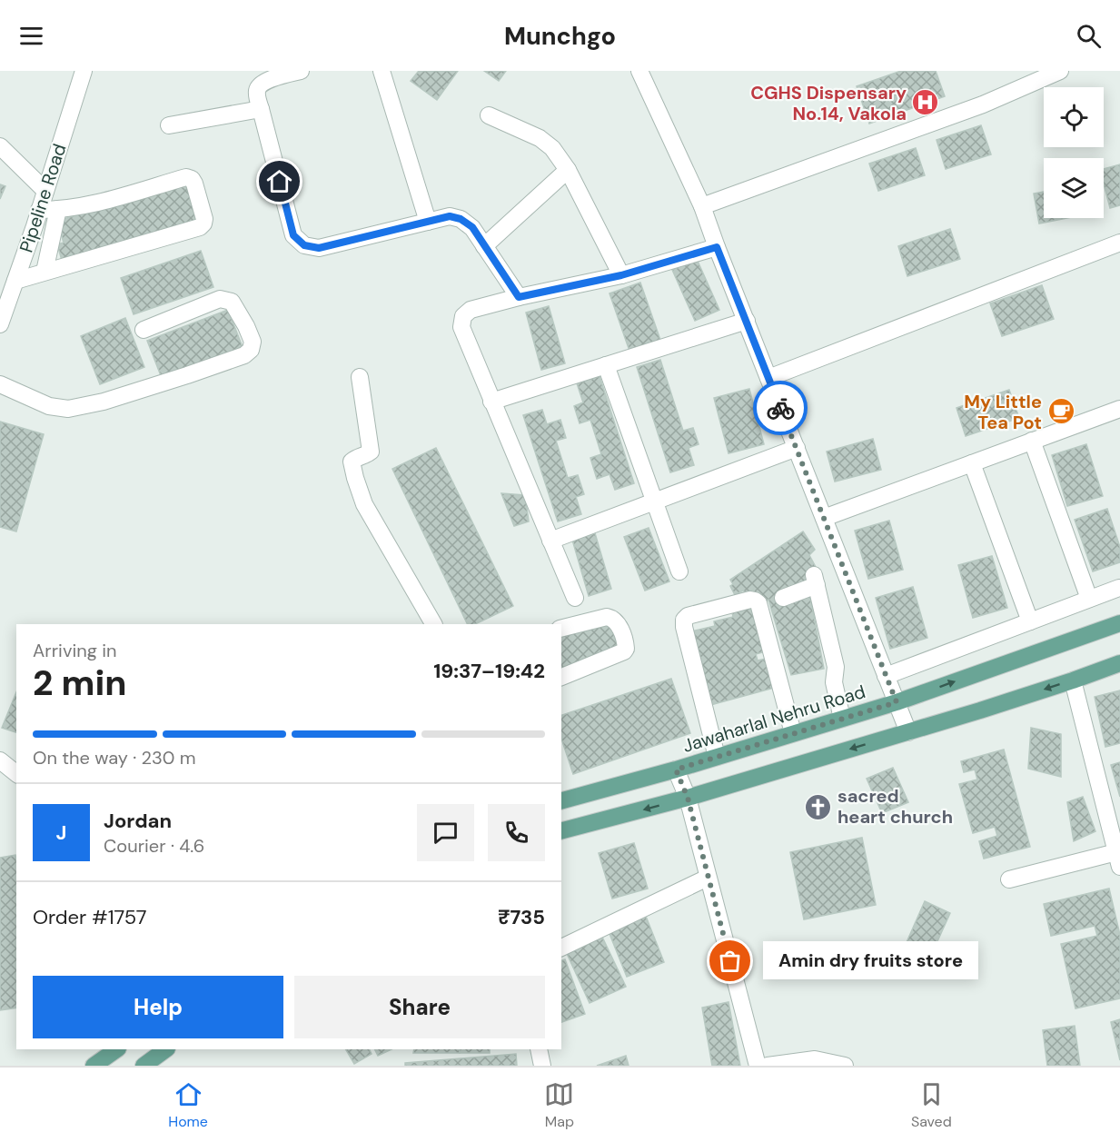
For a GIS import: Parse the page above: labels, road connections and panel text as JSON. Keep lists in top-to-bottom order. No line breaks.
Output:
{"streets":{"main road":["Jawaharlal Nehru Road"],"street":["Pipeline Road"]},"places":{"hospital":["CGHS Dispensary No.14, Vakola"],"cafe":["My Little Tea Pot"],"church":["sacred heart church"],"other":["Amin dry fruits store"]},"page":{"header":"Munchgo","heading":["2 min","Arriving in","19:37–19:42"],"panel":["Jordan","Courier · 4.6","Order #1757","₹735"],"bar":"On the way · 230 m","round":"J","bubble":"Amin dry fruits store","buttons":["Help","Share"],"tabs":["Home","Map","Saved"]}}
